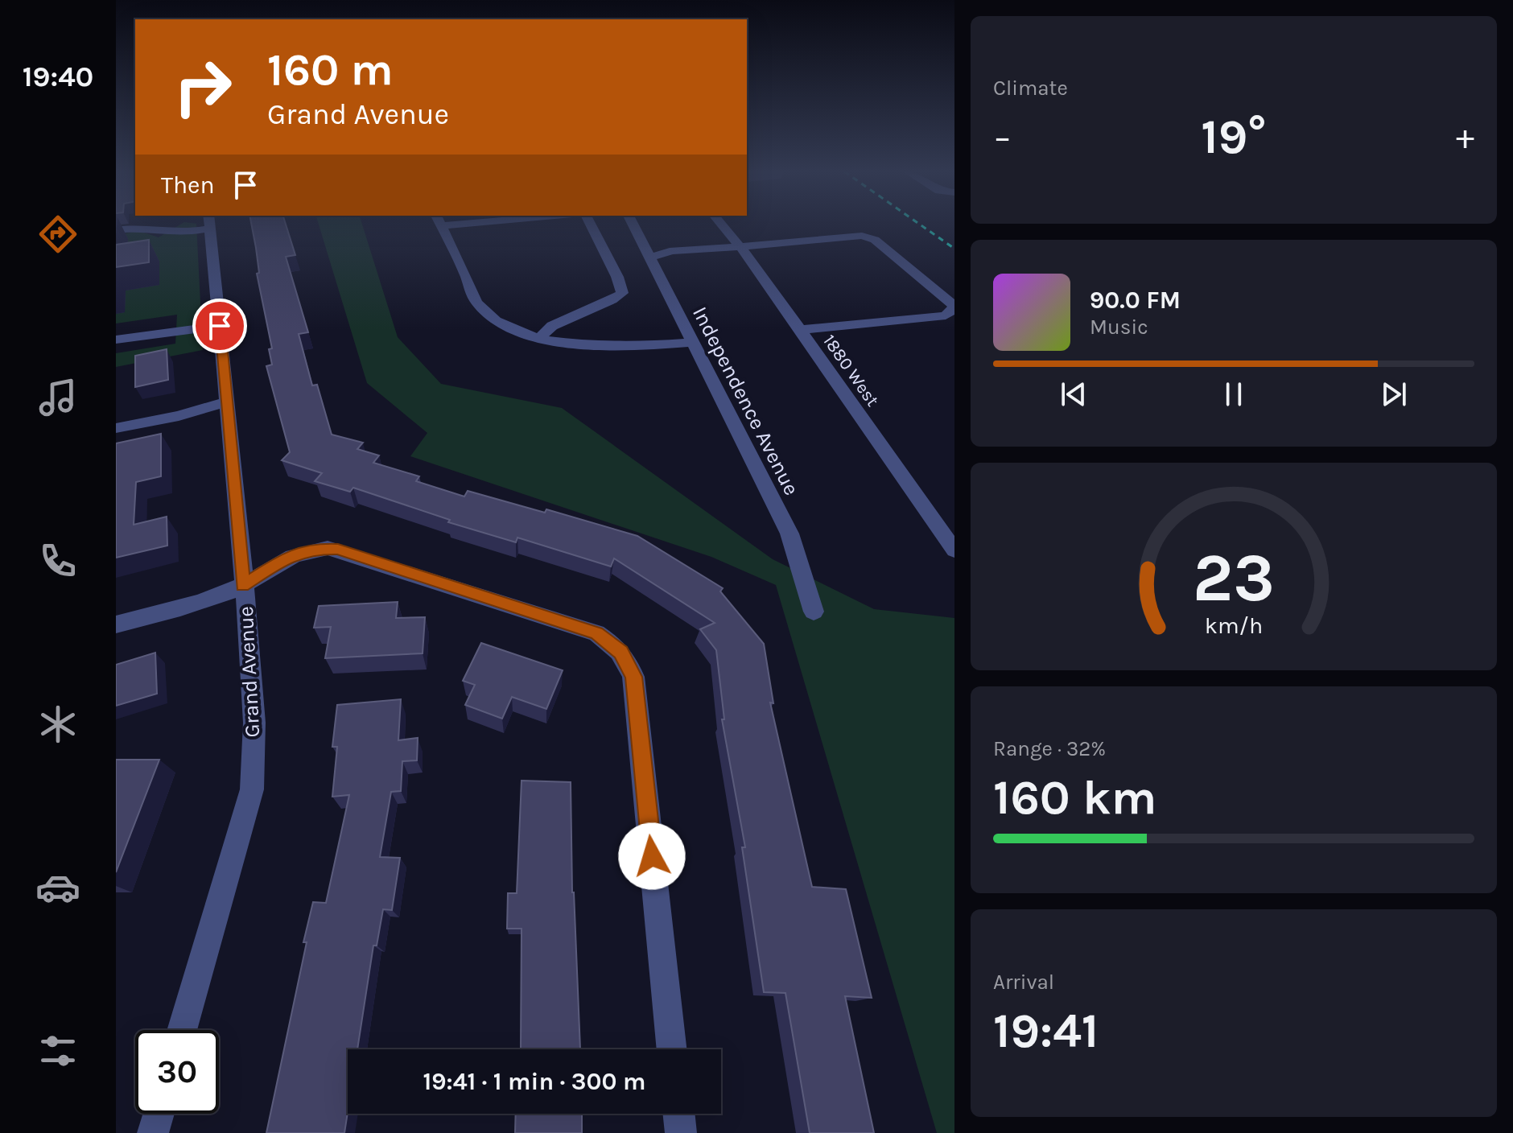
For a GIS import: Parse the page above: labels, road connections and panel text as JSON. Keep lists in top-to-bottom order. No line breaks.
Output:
{"streets":{"street":["1880 West","Independence Avenue","Grand Avenue"]},"page":{"tabs":"19:40","tile":["Climate",["Range · 32%","160 km"],["Arrival","19:41"]],"turn":["160 m","Grand Avenue"],"heat":["−","19°","+"],"then":"Then","song":["90.0 FM","Music"],"limit":"30","trip":"19:41 · 1 min · 300 m","gauge":["23","km/h"]}}
